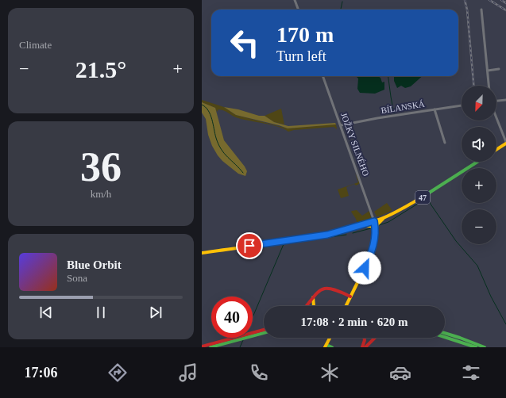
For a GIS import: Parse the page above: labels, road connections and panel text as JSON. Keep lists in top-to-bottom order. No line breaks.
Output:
{"streets":{"main road":["47"],"street":["BÍLANSKÁ","JOŽKY SILNÉHO"]},"crossings":[["BÍLANSKÁ","JOŽKY SILNÉHO"],["JOŽKY SILNÉHO","47"]],"north":"bottom left","page":{"tile":["Climate",["36","km/h"]],"turn":["170 m","Turn left"],"heat":["−","21.5°","+"],"map_buttons":["+","−"],"song":["Blue Orbit","Sona"],"limit":"40","trip":"17:08 · 2 min · 620 m","tabs":"17:06"}}
